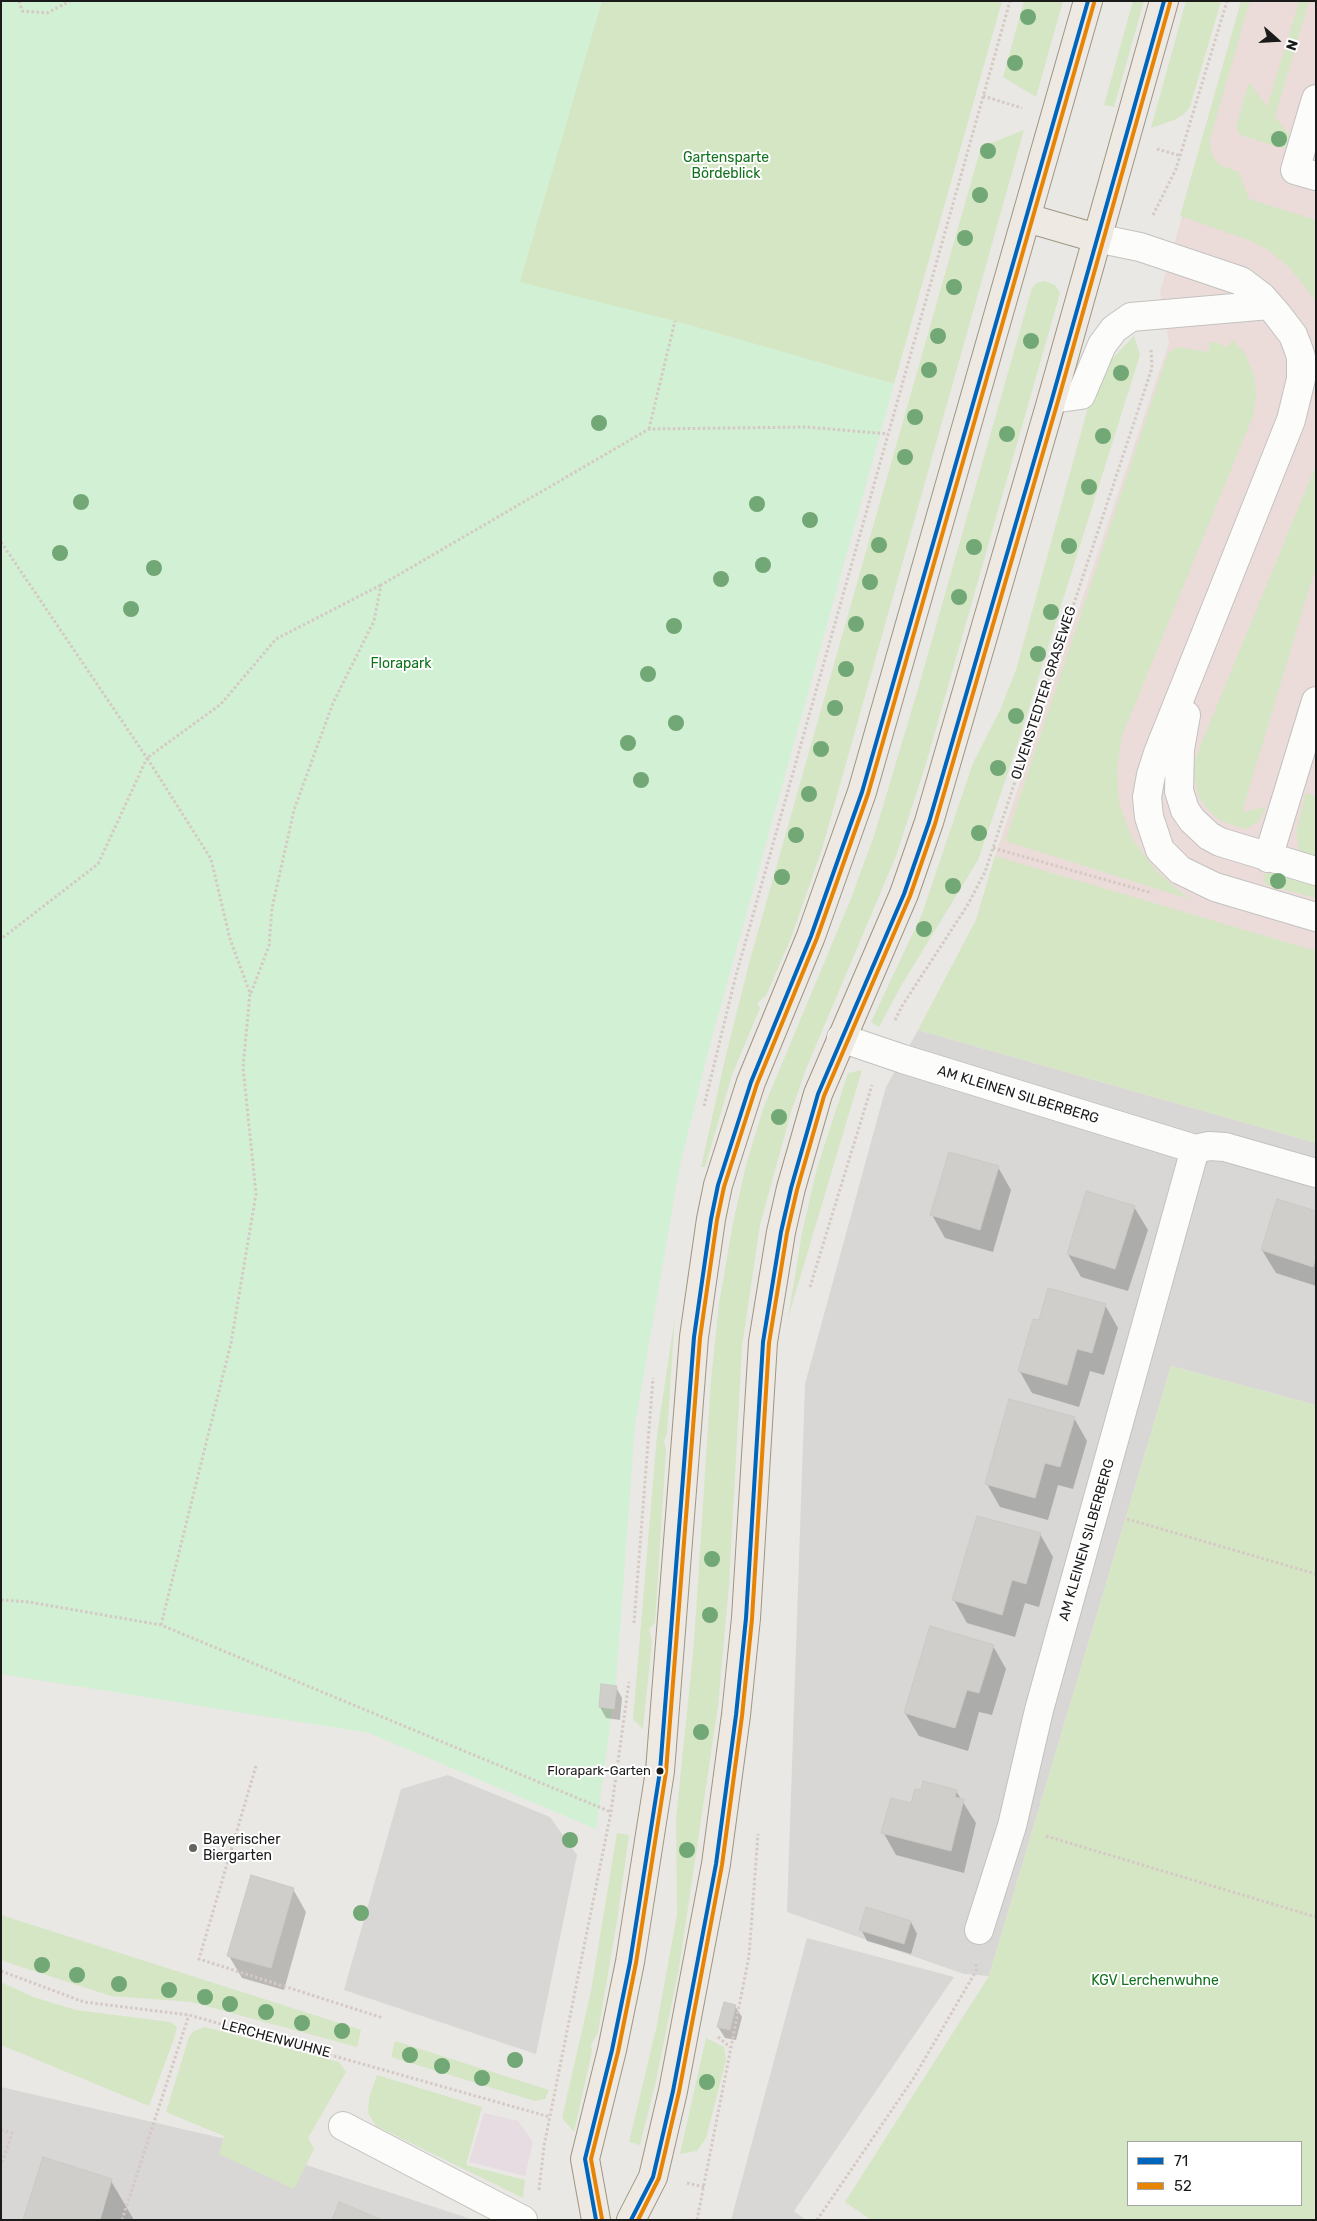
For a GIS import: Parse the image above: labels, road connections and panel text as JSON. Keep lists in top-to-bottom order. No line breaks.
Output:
{"streets":{"street":["AM KLEINEN SILBERBERG"],"path":["OLVENSTEDTER GRASEWEG","LERCHENWUHNE"]},"parks":["Gartensparte Bördeblick","Florapark","KGV Lerchenwuhne"],"places":["Florapark-Garten","Bayerischer Biergarten"],"lines":["transit line 71","transit line 52"],"legend":["71","52"],"north":"right"}
